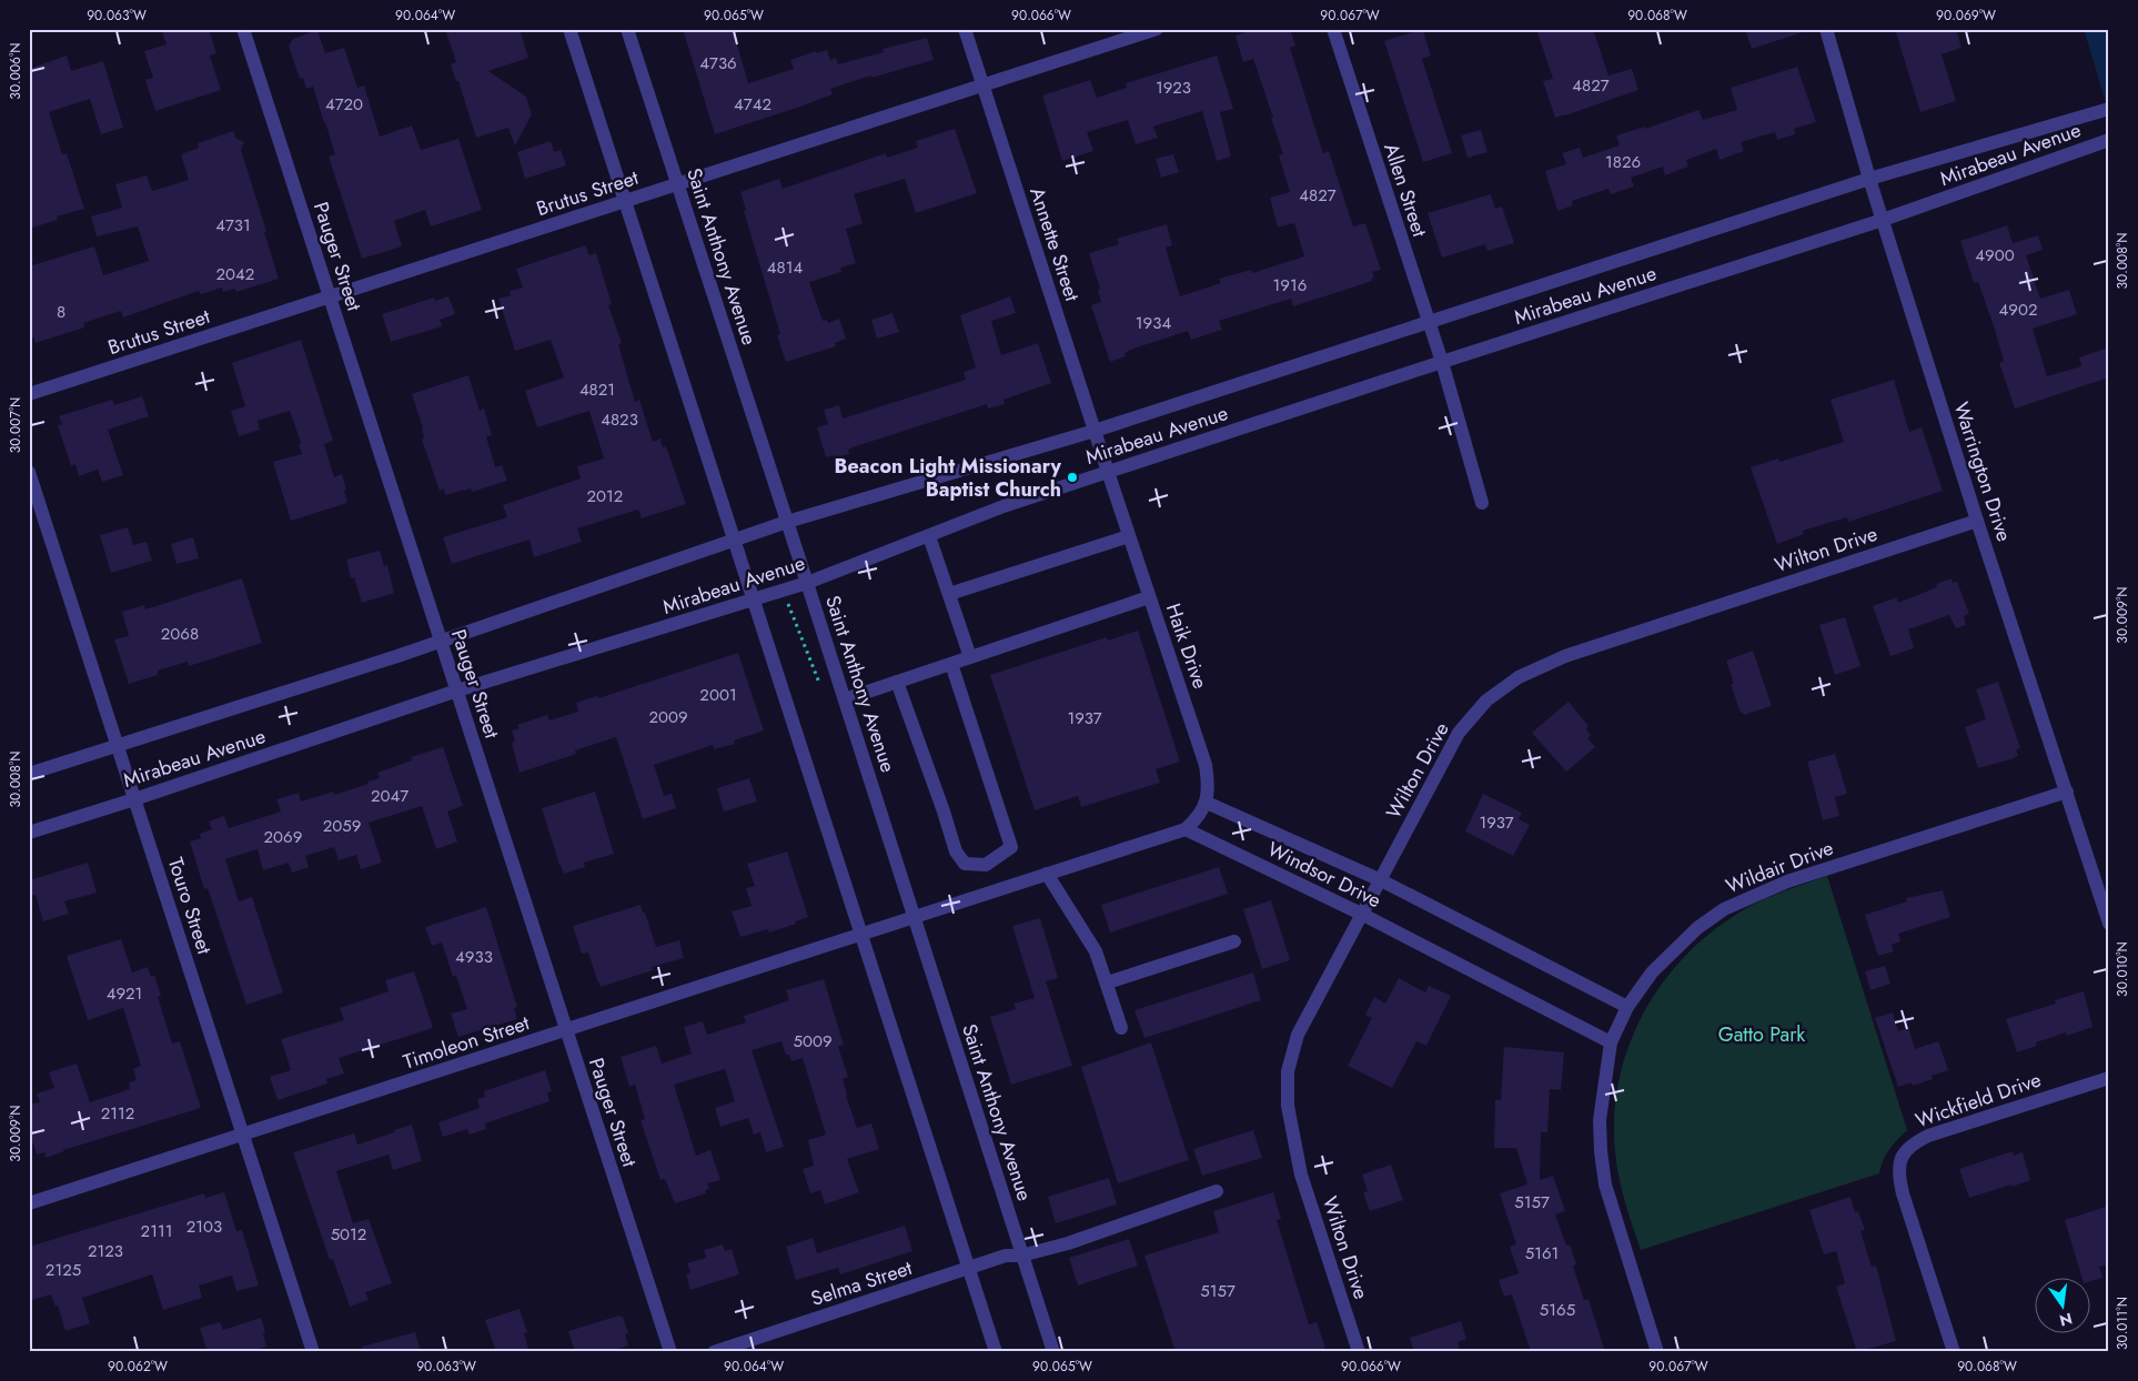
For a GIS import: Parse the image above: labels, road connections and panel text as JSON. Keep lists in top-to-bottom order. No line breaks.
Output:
{"streets":{"street":["Mirabeau Avenue","Allen Street","Brutus Street","Annette Street","Pauger Street","Saint Anthony Avenue","Warrington Drive","Wilton Drive","Haik Drive","Wildair Drive","Windsor Drive","Touro Street","Timoleon Street","Wickfield Drive","Selma Street"]},"crossings":[["Mirabeau Avenue","Allen Street"],["Mirabeau Avenue","Annette Street"],["Mirabeau Avenue","Pauger Street"],["Mirabeau Avenue","Saint Anthony Avenue"],["Mirabeau Avenue","Warrington Drive"],["Mirabeau Avenue","Haik Drive"],["Mirabeau Avenue","Touro Street"],["Brutus Street","Annette Street"],["Brutus Street","Pauger Street"],["Brutus Street","Saint Anthony Avenue"],["Annette Street","Haik Drive"],["Pauger Street","Timoleon Street"],["Saint Anthony Avenue","Timoleon Street"],["Saint Anthony Avenue","Selma Street"],["Warrington Drive","Wilton Drive"],["Warrington Drive","Wildair Drive"],["Wilton Drive","Windsor Drive"],["Haik Drive","Windsor Drive"],["Wildair Drive","Windsor Drive"],["Touro Street","Timoleon Street"]],"parks":["Gatto Park"],"places":["Beacon Light Missionary Baptist Church"],"house_numbers":["4736","4827","1923","4720","4742","1826","4827","4731","4900","4814","2042","1916","4902","8","1934","4821","4823","2012","2068","2001","2009","1937","2047","1937","2059","2069","4933","4921","5009","2112","5157","2103","2111","5012","2123","5161","2125","5157","5165"],"north":"bottom","coordinates":["90.063°W","90.064°W","90.065°W","90.066°W","90.067°W","90.068°W","90.069°W","30.006°N","30.008°N","30.007°N","30.009°N","30.010°N","30.011°N","90.062°W"]}
